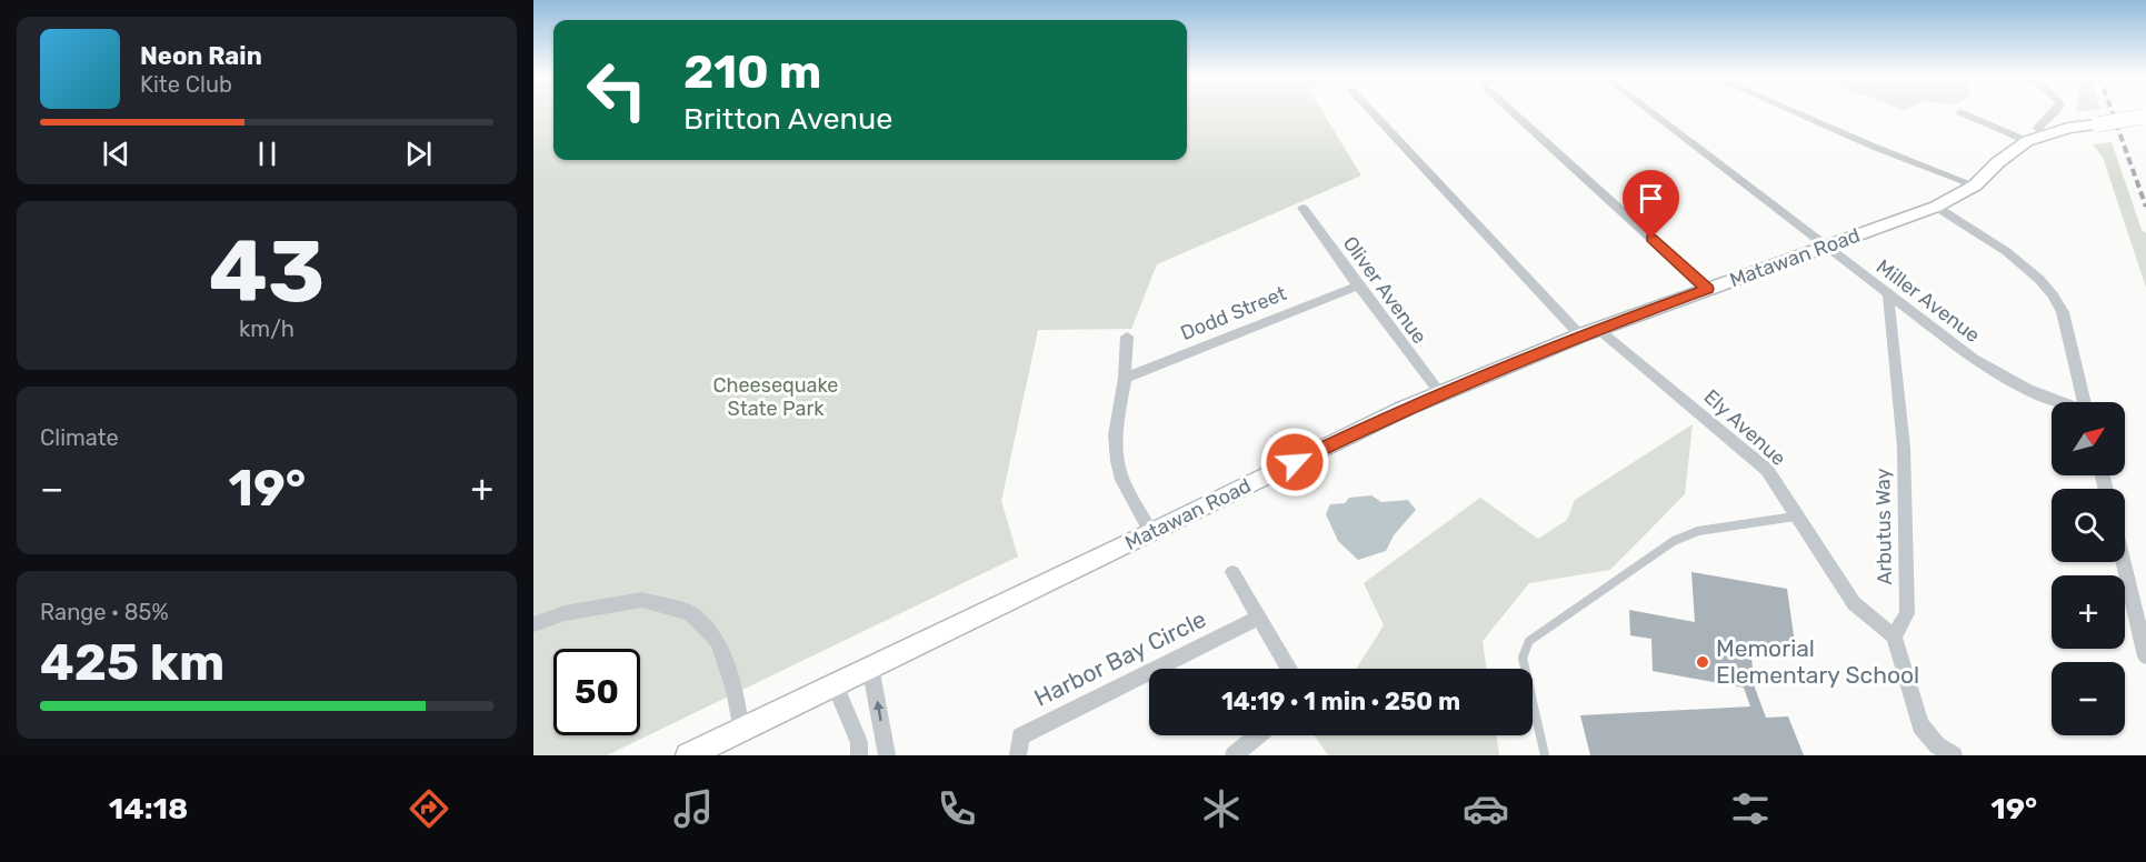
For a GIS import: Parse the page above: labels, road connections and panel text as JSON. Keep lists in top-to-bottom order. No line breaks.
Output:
{"streets":{"main road":["Matawan Road"],"street":["Oliver Avenue","Miller Avenue","Dodd Street","Ely Avenue","Arbutus Way","Harbor Bay Circle"]},"crossings":[["Matawan Road","Oliver Avenue"],["Matawan Road","Miller Avenue"],["Matawan Road","Ely Avenue"],["Oliver Avenue","Dodd Street"],["Miller Avenue","Arbutus Way"],["Ely Avenue","Arbutus Way"]],"parks":["Cheesequake State Park"],"places":["Memorial Elementary School"],"north":"top right","page":{"turn":["210 m","Britton Avenue"],"song":["Neon Rain","Kite Club"],"tile":[["43","km/h"],"Climate",["Range · 85%","425 km"]],"map_buttons":["+","−"],"heat":["−","19°","+"],"limit":"50","trip":"14:19 · 1 min · 250 m","tabs":["14:18","19°"]}}
